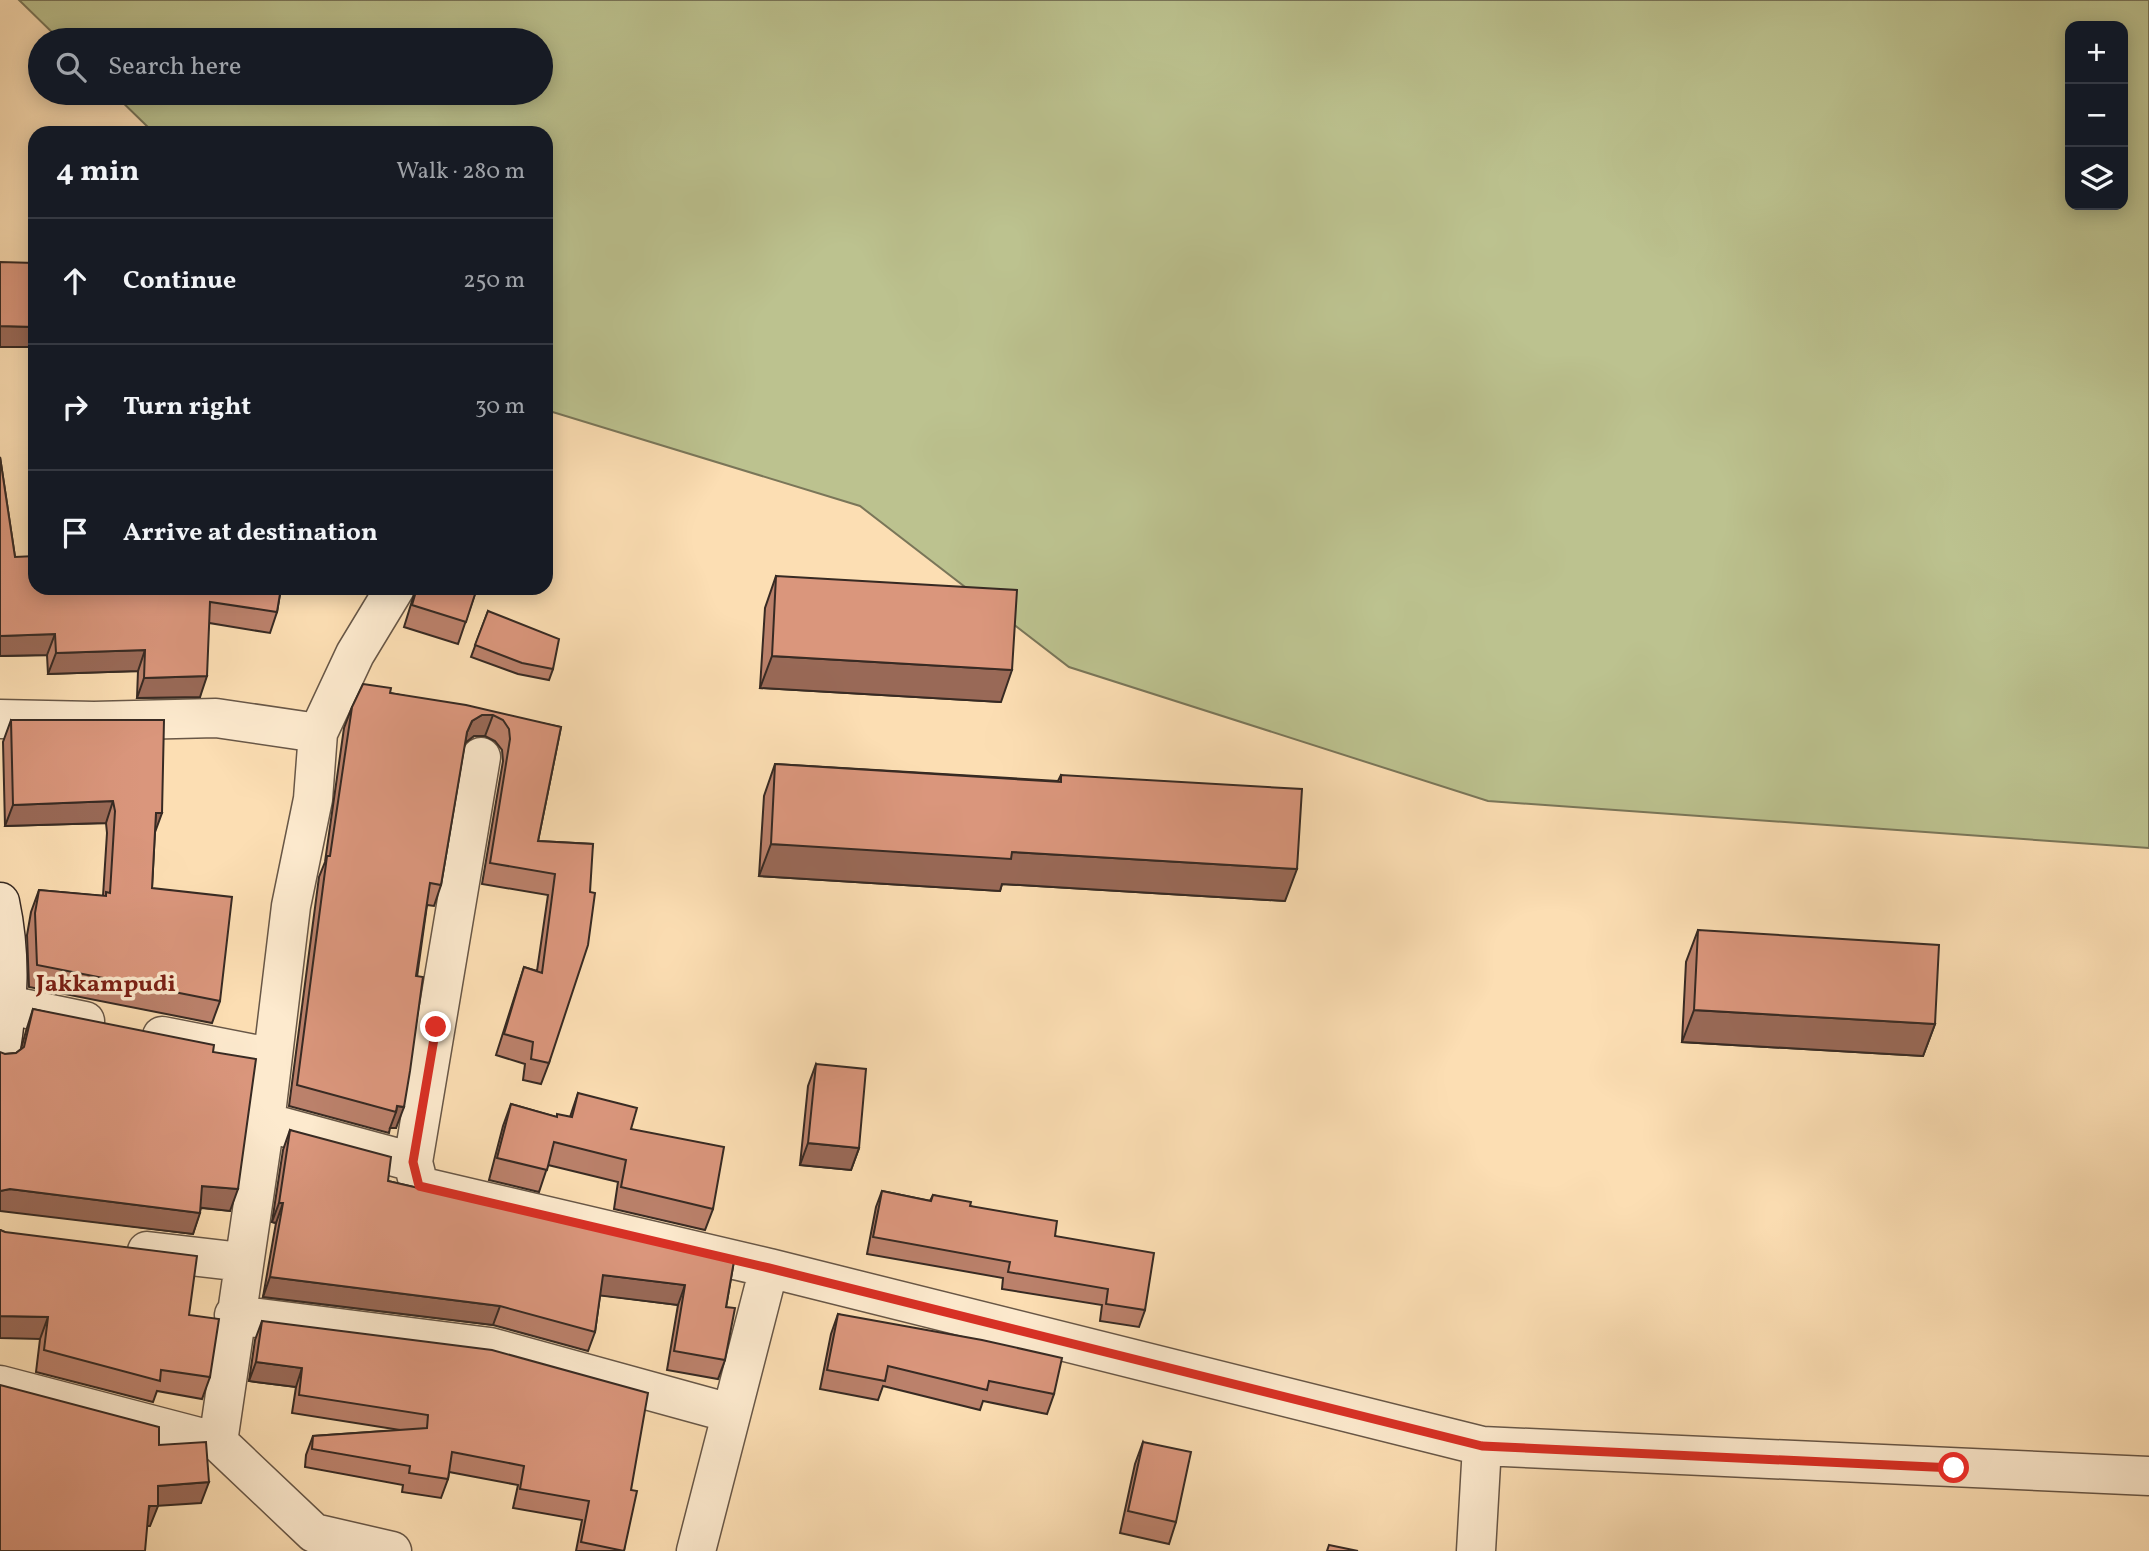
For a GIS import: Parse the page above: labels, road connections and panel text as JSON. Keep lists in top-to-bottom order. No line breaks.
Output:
{"districts":["Jakkampudi"],"page":{"map_buttons":["+","−"],"search":"Search here","heading":["4 min","Walk · 280 m"],"list":[["Continue","250 m"],["Turn right","30 m"],"Arrive at destination"]}}
